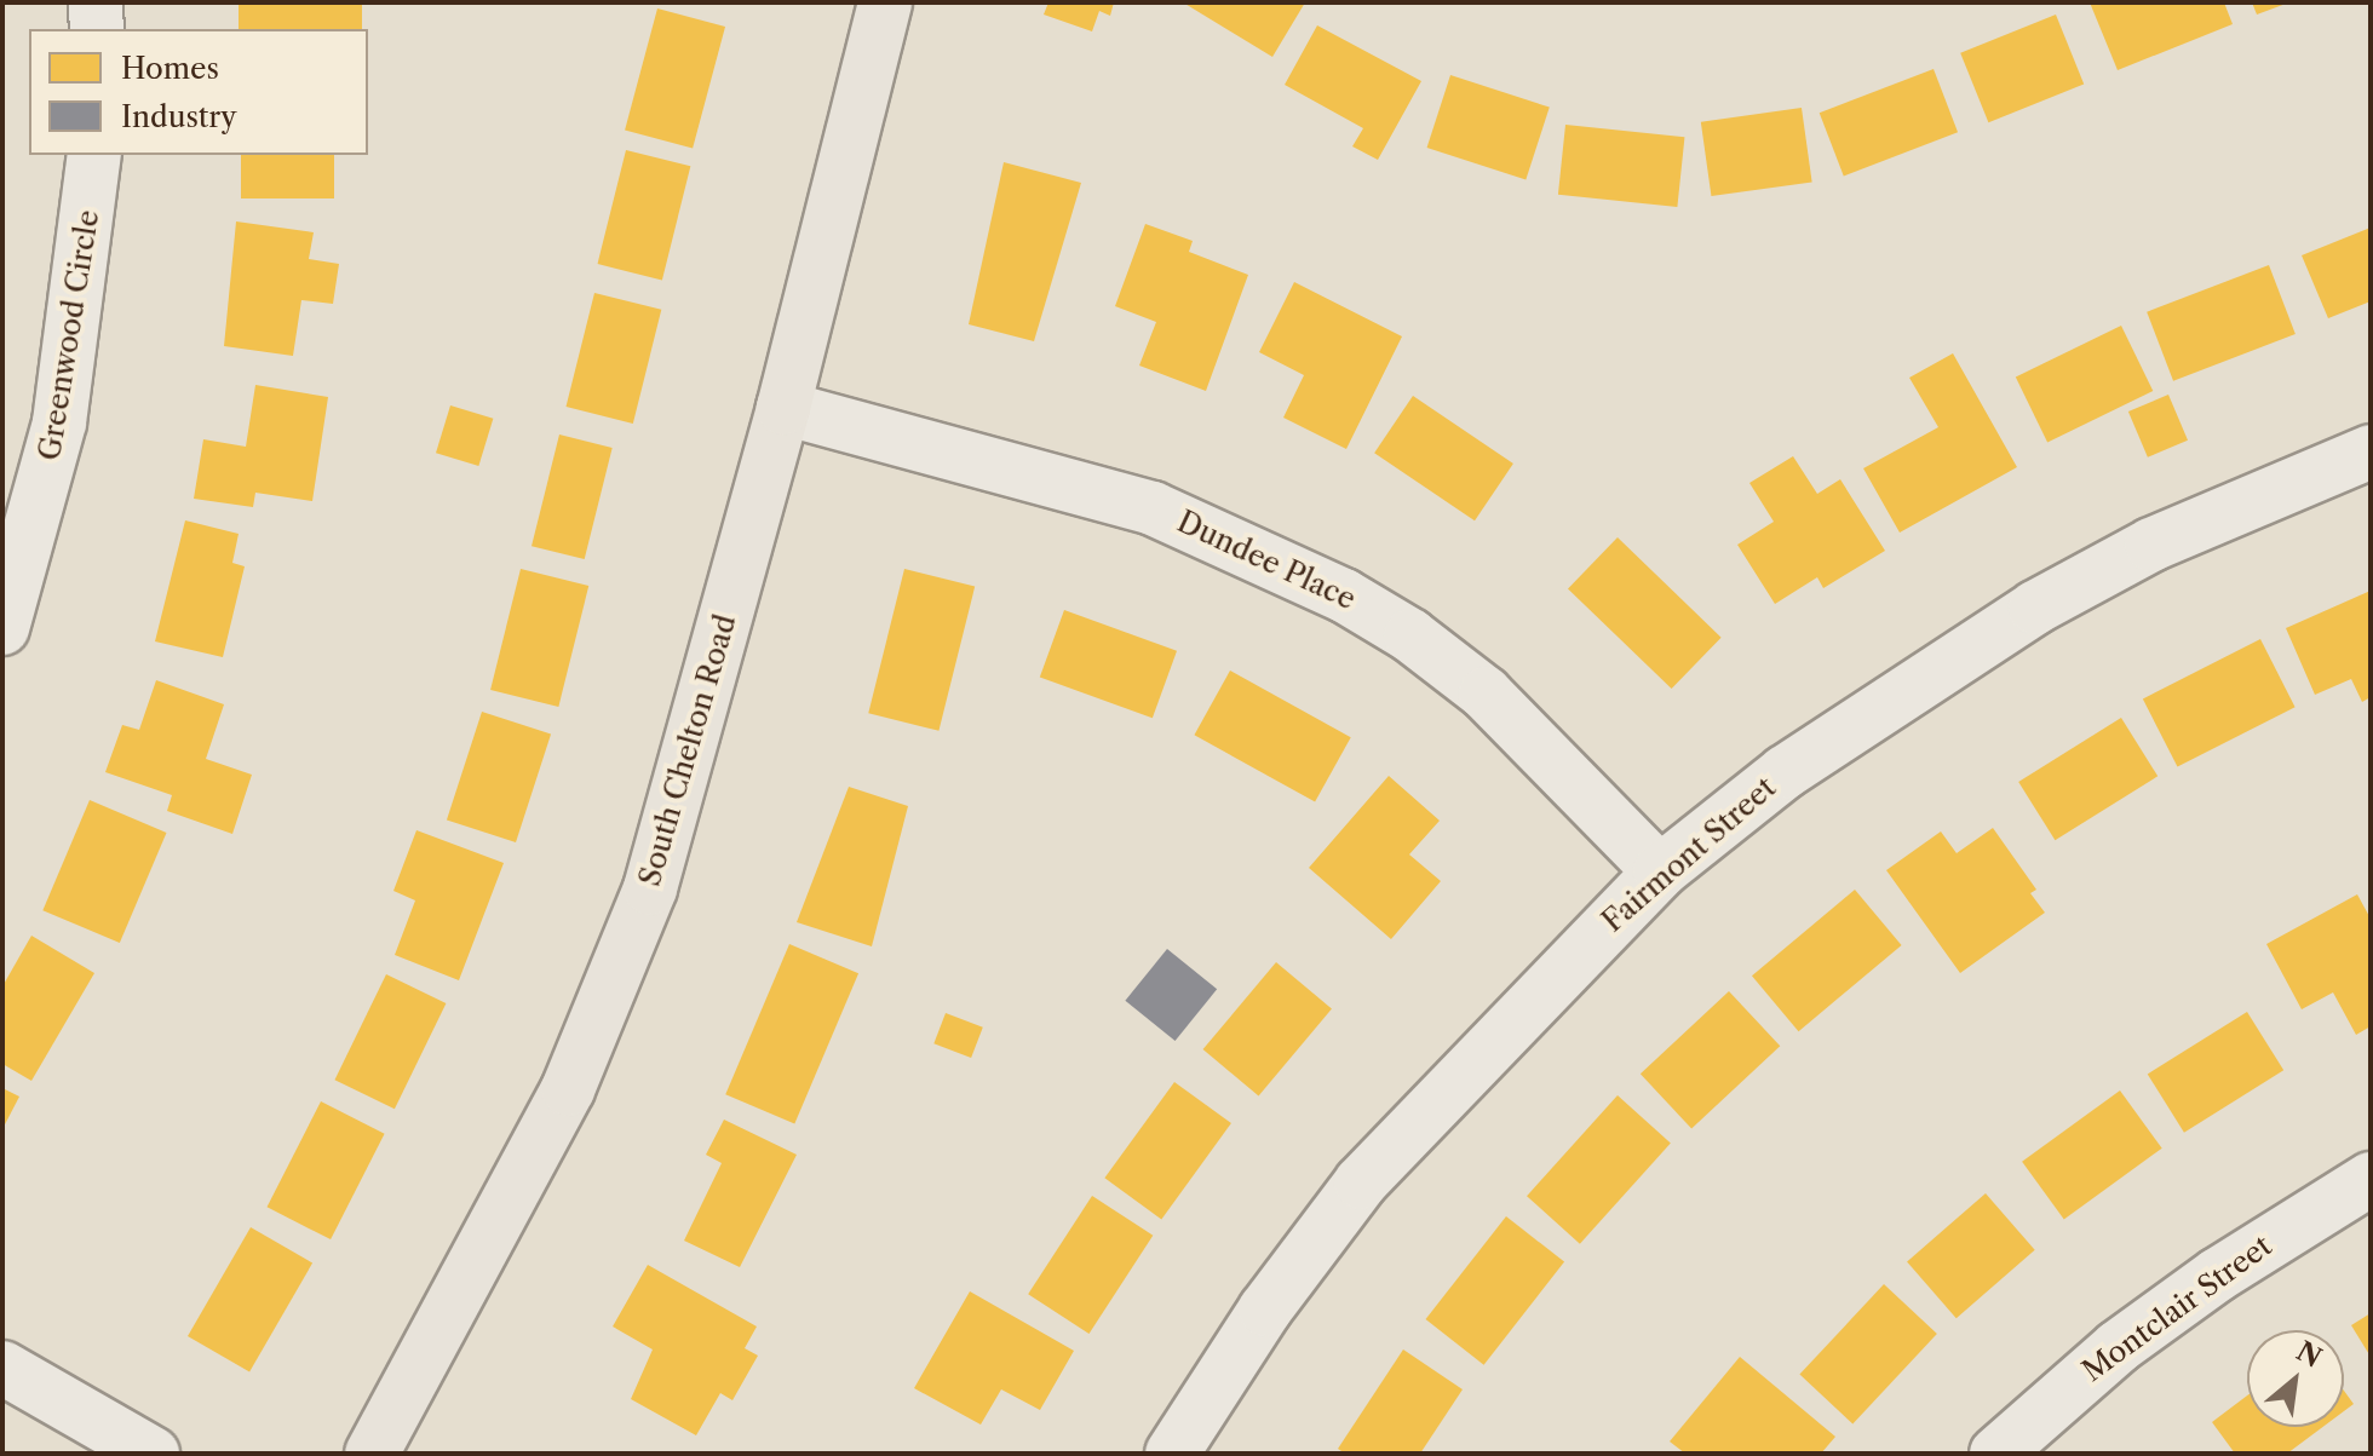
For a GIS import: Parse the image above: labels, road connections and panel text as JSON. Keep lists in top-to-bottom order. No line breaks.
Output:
{"streets":{"main road":["South Chelton Road"],"street":["Greenwood Circle","Dundee Place","Fairmont Street","Montclair Street"]},"crossings":[["Dundee Place","South Chelton Road"],["Dundee Place","Fairmont Street"]],"legend":["Homes","Industry"],"north":"top right"}
